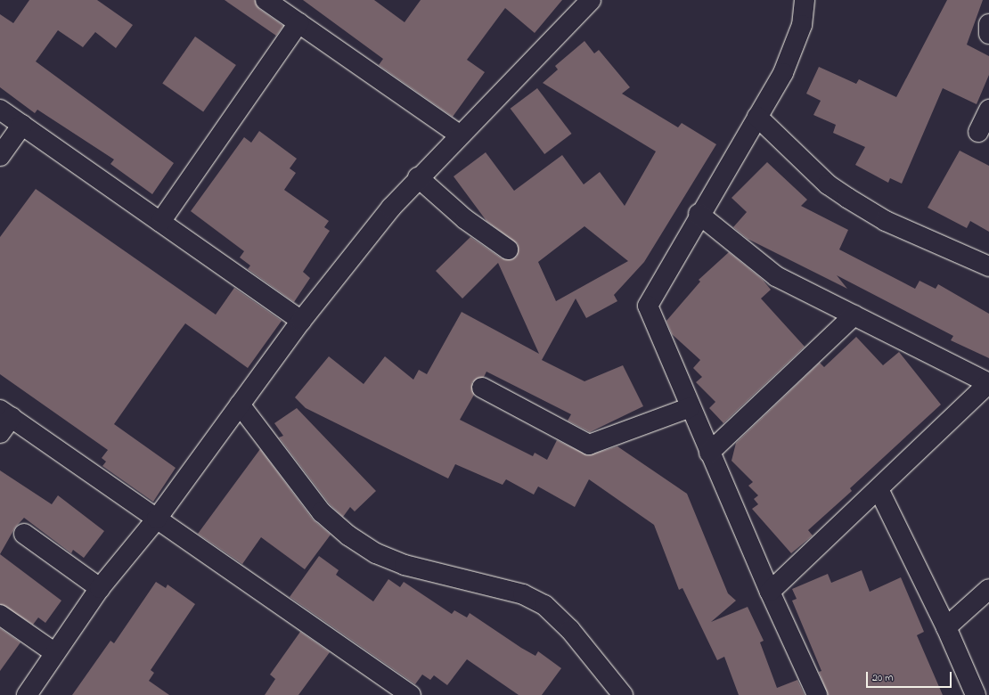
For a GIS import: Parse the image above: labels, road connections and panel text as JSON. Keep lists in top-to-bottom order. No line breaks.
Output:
{"scale_bar":"20 m"}
